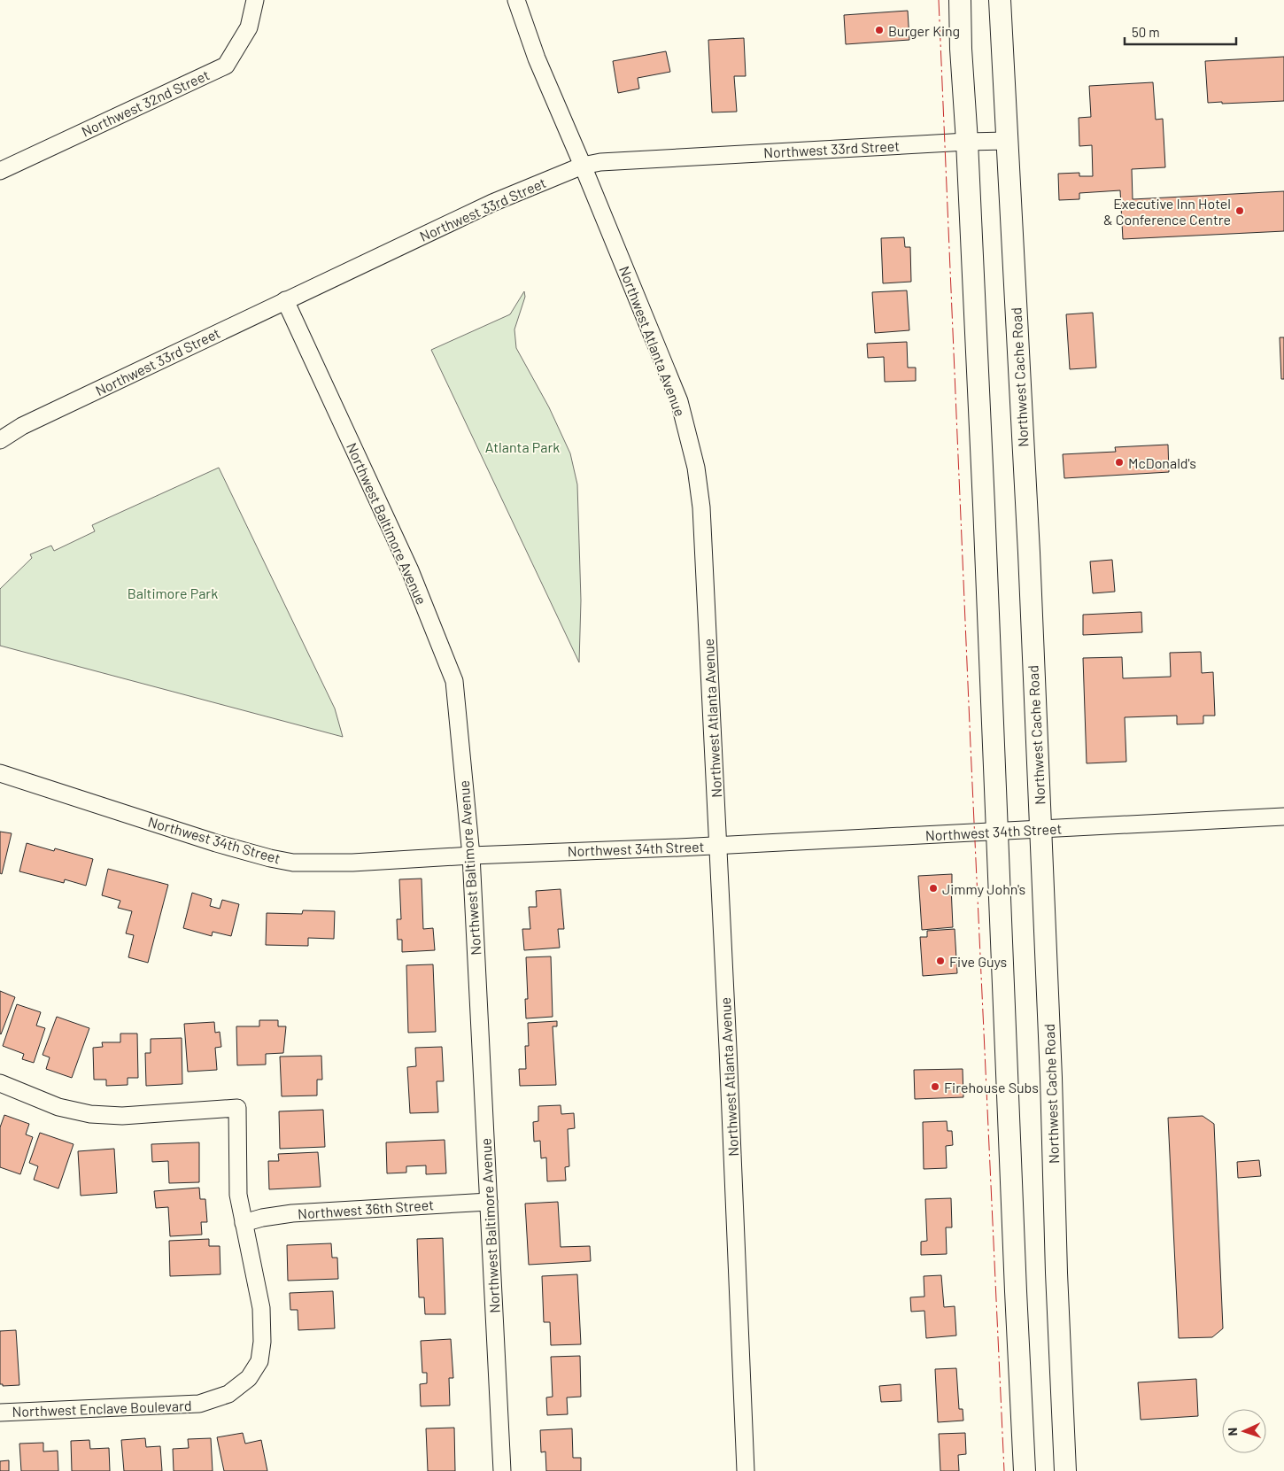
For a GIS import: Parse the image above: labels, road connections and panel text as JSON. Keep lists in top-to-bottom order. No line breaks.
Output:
{"streets":{"main road":["Northwest Cache Road"],"street":["Northwest 32nd Street","Northwest 33rd Street","Northwest Atlanta Avenue","Northwest Baltimore Avenue","Northwest 34th Street","Northwest 36th Street","Northwest Enclave Boulevard"]},"crossings":[["Northwest 33rd Street","Northwest Atlanta Avenue"],["Northwest 33rd Street","Northwest Cache Road"],["Northwest 33rd Street","Northwest Baltimore Avenue"],["Northwest Atlanta Avenue","Northwest 34th Street"],["Northwest Cache Road","Northwest 34th Street"],["Northwest Baltimore Avenue","Northwest 34th Street"],["Northwest Baltimore Avenue","Northwest 36th Street"],["Northwest 36th Street","Northwest Enclave Boulevard"]],"parks":["Atlanta Park","Baltimore Park"],"places":["Burger King","Executive Inn Hotel & Conference Centre","McDonald's","Jimmy John's","Five Guys","Firehouse Subs"],"scale_bar":"50 m","north":"left"}
